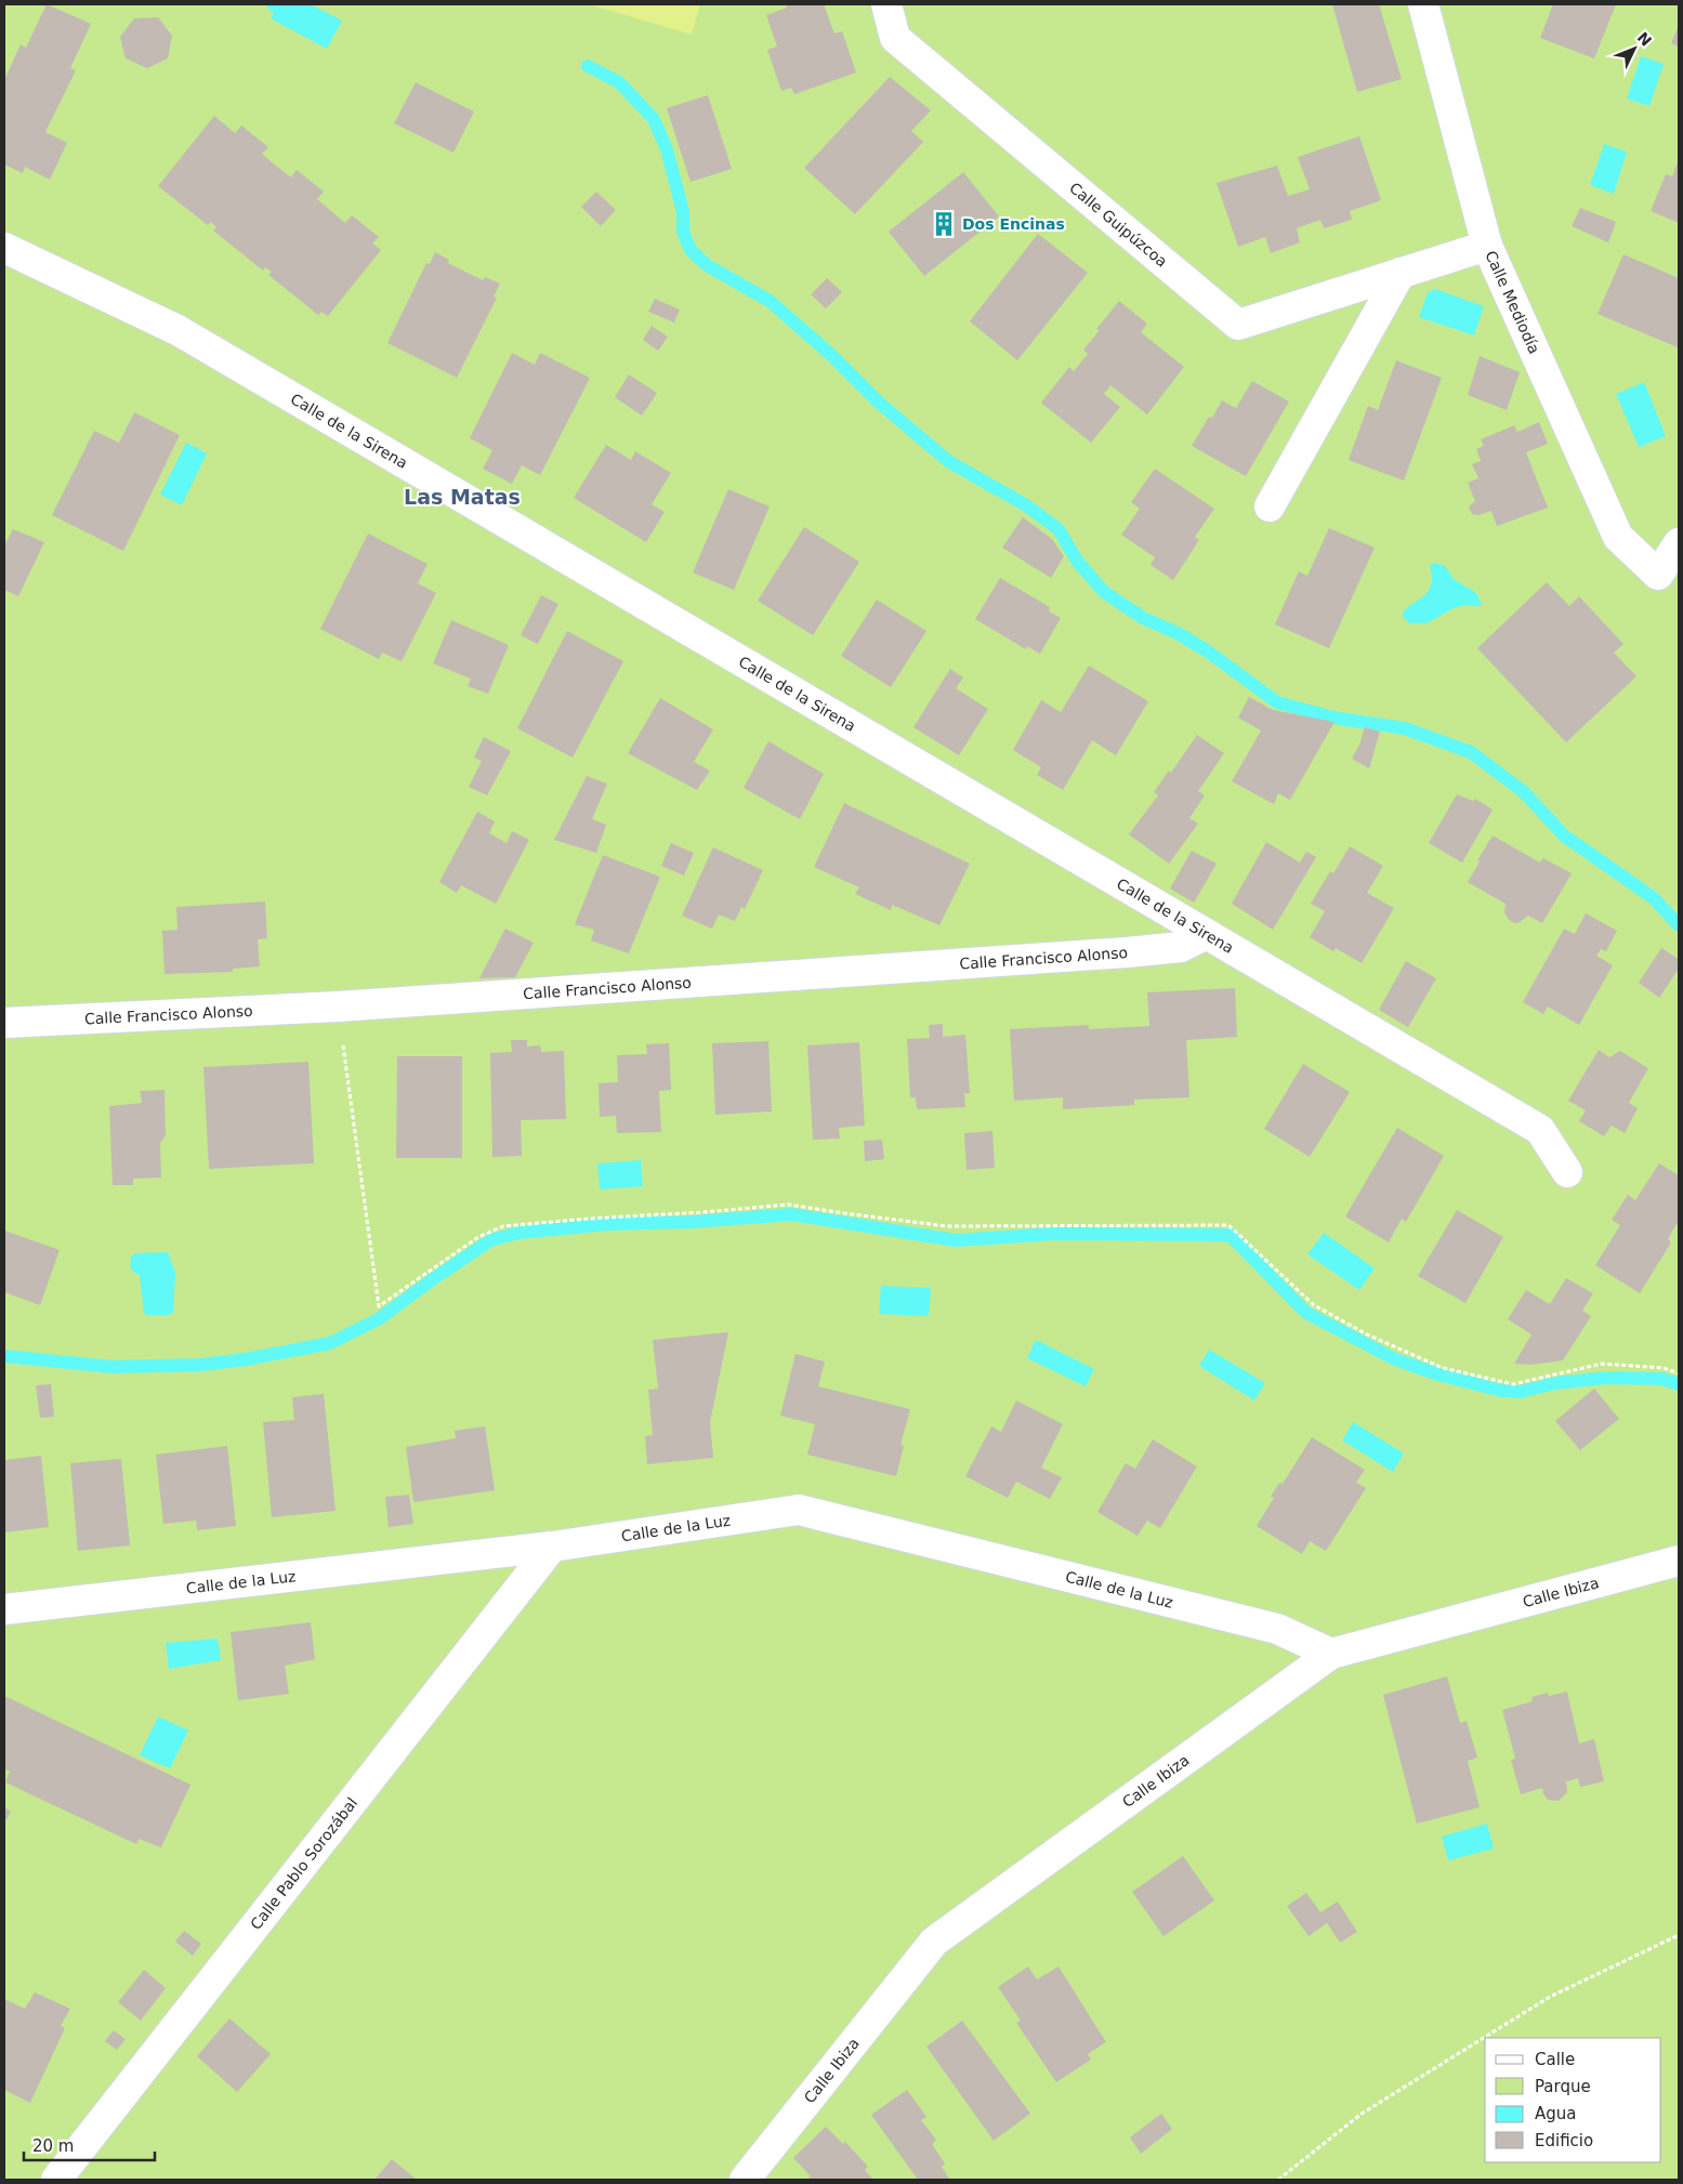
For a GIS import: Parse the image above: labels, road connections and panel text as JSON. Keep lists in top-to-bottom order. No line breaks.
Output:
{"streets":{"street":["Calle Guipúzcoa","Calle Mediodía","Calle de la Sirena","Calle Francisco Alonso","Calle de la Luz","Calle Ibiza","Calle Pablo Sorozábal"]},"crossings":[["Calle Guipúzcoa","Calle Mediodía"],["Calle de la Sirena","Calle Francisco Alonso"],["Calle de la Luz","Calle Ibiza"],["Calle de la Luz","Calle Pablo Sorozábal"]],"districts":["Las Matas"],"places":{"building":["Dos Encinas"]},"legend":["Calle","Parque","Agua","Edificio"],"scale_bar":"20 m","north":"top right"}
